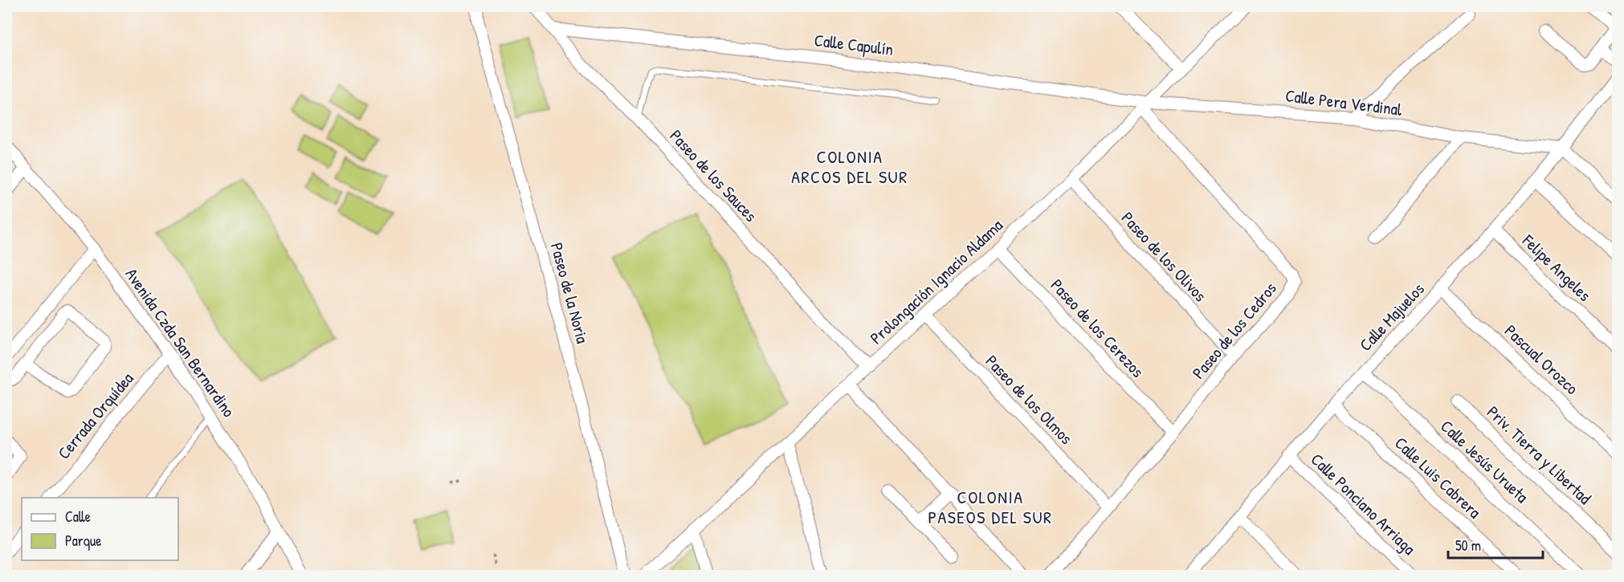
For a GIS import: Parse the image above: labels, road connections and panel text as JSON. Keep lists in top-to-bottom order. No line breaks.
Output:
{"streets":{"street":["Calle Capulín","Calle Pera Verdinal","Paseo de los Sauces","Paseo de los Olivos","Felipe Angeles","Prolongación Ignacio Aldama","Paseo de la Noria","Calle Majuelos","Paseo de los Cerezos","Paseo de los Cedros","Avenida Czda San Bernardino","Pascual Orozco","Paseo de los Olmos","Cerrada Orquídea","Priv. Tierra y Libertad","Calle Jesús Urueta","Calle Luis Cabrera","Calle Ponciano Arriaga"]},"crossings":[["Calle Capulín","Calle Pera Verdinal"],["Calle Capulín","Paseo de los Sauces"],["Calle Capulín","Prolongación Ignacio Aldama"],["Calle Capulín","Paseo de los Cedros"],["Calle Pera Verdinal","Prolongación Ignacio Aldama"],["Calle Pera Verdinal","Calle Majuelos"],["Calle Pera Verdinal","Paseo de los Cedros"],["Paseo de los Sauces","Prolongación Ignacio Aldama"],["Paseo de los Olivos","Prolongación Ignacio Aldama"],["Paseo de los Olivos","Paseo de los Cedros"],["Felipe Angeles","Calle Majuelos"],["Prolongación Ignacio Aldama","Paseo de los Cerezos"],["Prolongación Ignacio Aldama","Paseo de los Cedros"],["Prolongación Ignacio Aldama","Paseo de los Olmos"],["Calle Majuelos","Pascual Orozco"],["Calle Majuelos","Calle Jesús Urueta"],["Calle Majuelos","Calle Luis Cabrera"],["Calle Majuelos","Calle Ponciano Arriaga"],["Paseo de los Cerezos","Paseo de los Cedros"],["Paseo de los Cedros","Paseo de los Olmos"],["Avenida Czda San Bernardino","Cerrada Orquídea"]],"districts":["COLONIA ARCOS DEL SUR","COLONIA PASEOS DEL SUR"],"legend":["Calle","Parque"],"scale_bar":"50 m"}
